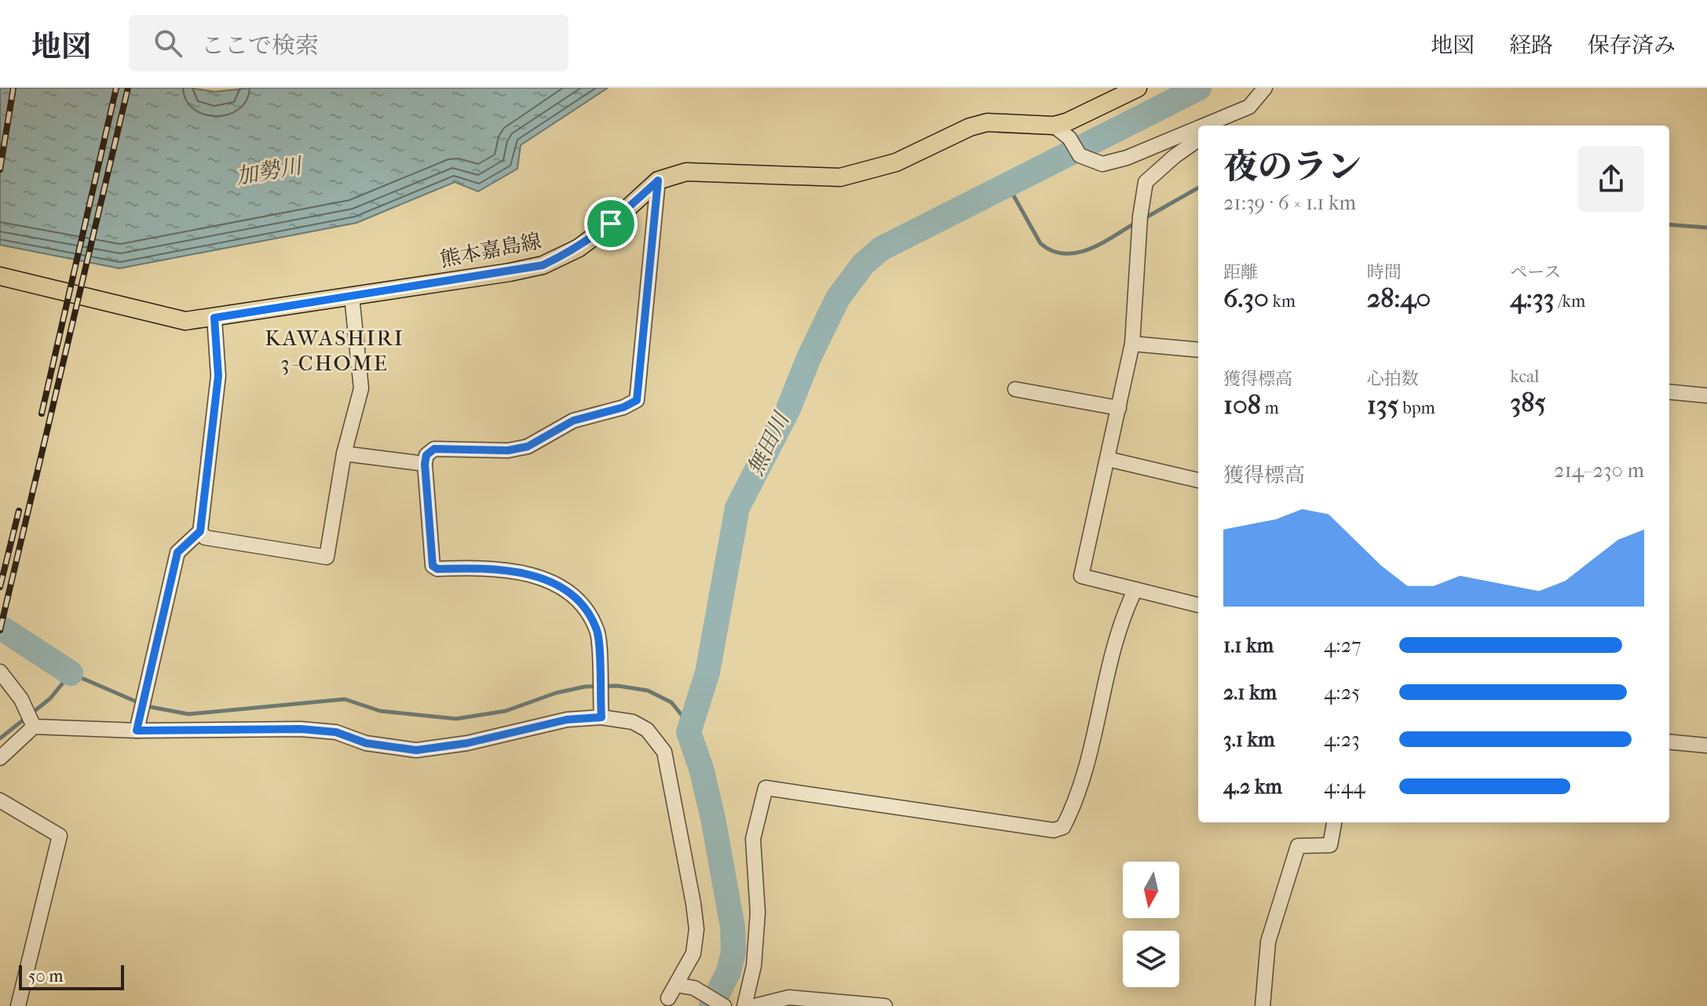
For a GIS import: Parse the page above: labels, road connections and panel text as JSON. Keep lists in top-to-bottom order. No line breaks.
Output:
{"streets":{"main road":["熊本嘉島線"]},"districts":["KAWASHIRI 3-CHOME"],"water":["加勢川","無田川"],"scale_bar":"50 m","north":"bottom","page":{"header":"地図","search":"ここで検索","nav":["地図","経路","保存済み"],"heading":["夜のラン","21:39 · 6 × 1.1 km"],"stats":[["距離","6.30 km"],["時間","28:40"],["ペース","4:33 /km"],["獲得標高","108 m"],["心拍数","135 bpm"],["kcal","385"]],"chart":["獲得標高","214–230 m"],"list":[{"name":"1.1 km","note":"4:27"},{"name":"2.1 km","note":"4:25"},{"name":"3.1 km","note":"4:23"},{"name":"4.2 km","note":"4:44"}],"scale":"50 m"}}
